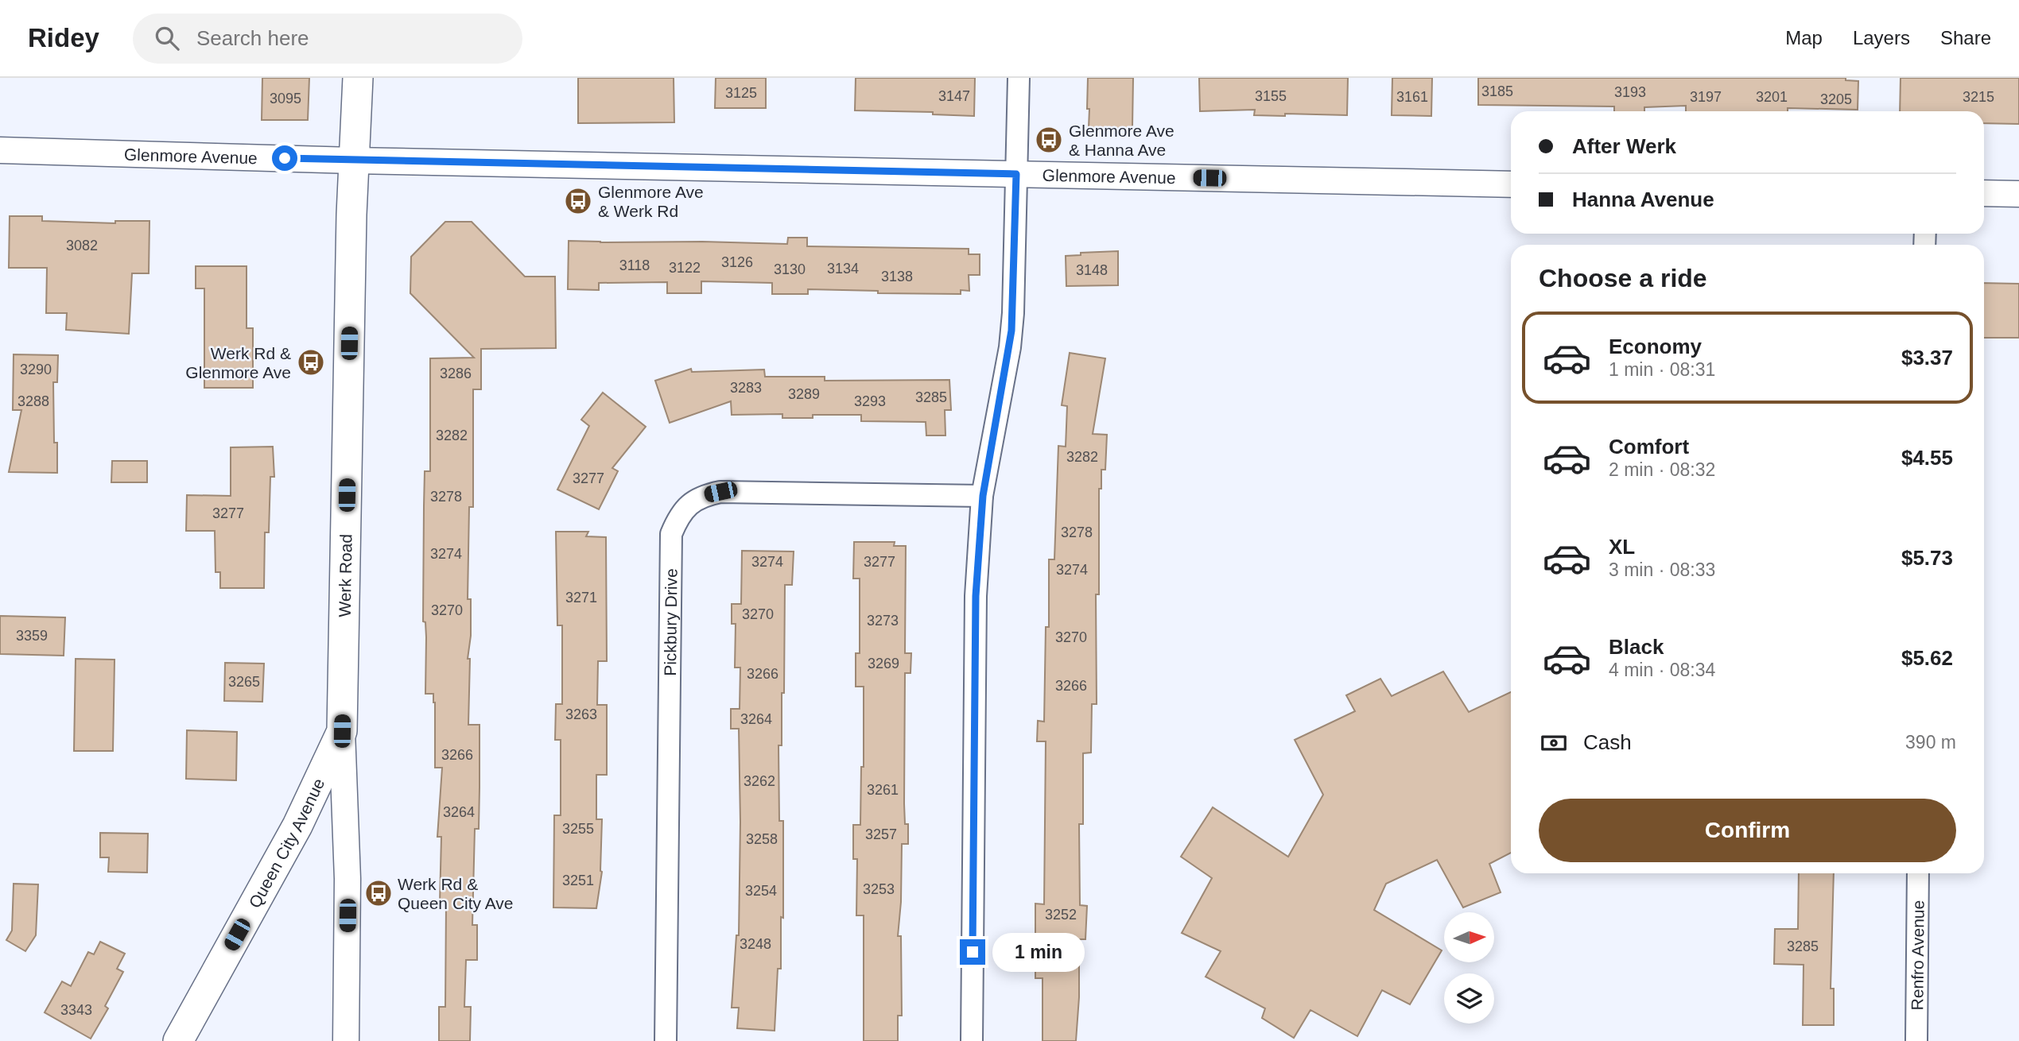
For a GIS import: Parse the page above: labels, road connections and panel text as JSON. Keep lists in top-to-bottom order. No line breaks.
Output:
{"streets":{"main road":["Werk Road","Queen City Avenue"],"street":["Glenmore Avenue","Pickbury Drive","Renfro Avenue"]},"crossings":[["Glenmore Avenue","Werk Road"],["Werk Road","Queen City Avenue"]],"places":{"bus stop":["Glenmore Ave & Hanna Ave","Glenmore Ave & Werk Rd","Werk Rd & Glenmore Ave","Werk Rd & Queen City Ave"]},"house_numbers":["3185","3193","3125","3147","3155","3161","3197","3201","3215","3095","3205","3082","3126","3118","3122","3134","3130","3148","3138","3290","3286","3283","3289","3285","3288","3293","3282","3282","3277","3278","3277","3278","3274","3274","3277","3274","3271","3270","3270","3273","3359","3270","3269","3266","3265","3266","3263","3264","3266","3262","3261","3264","3255","3257","3258","3251","3253","3254","3252","3248","3285","3343"],"north":"right","page":{"header":"Ridey","search":"Search here","nav":["Map","Layers","Share"],"banner":["After Werk","Hanna Avenue"],"heading":"Choose a ride","list":[{"name":"Economy","note":"1 min · 08:31","value":"$3.37"},{"name":"Comfort","note":"2 min · 08:32","value":"$4.55"},{"name":"XL","note":"3 min · 08:33","value":"$5.73"},{"name":"Black","note":"4 min · 08:34","value":"$5.62"}],"pay":["Cash","390 m"],"buttons":"Confirm","bubble":"1 min"}}
